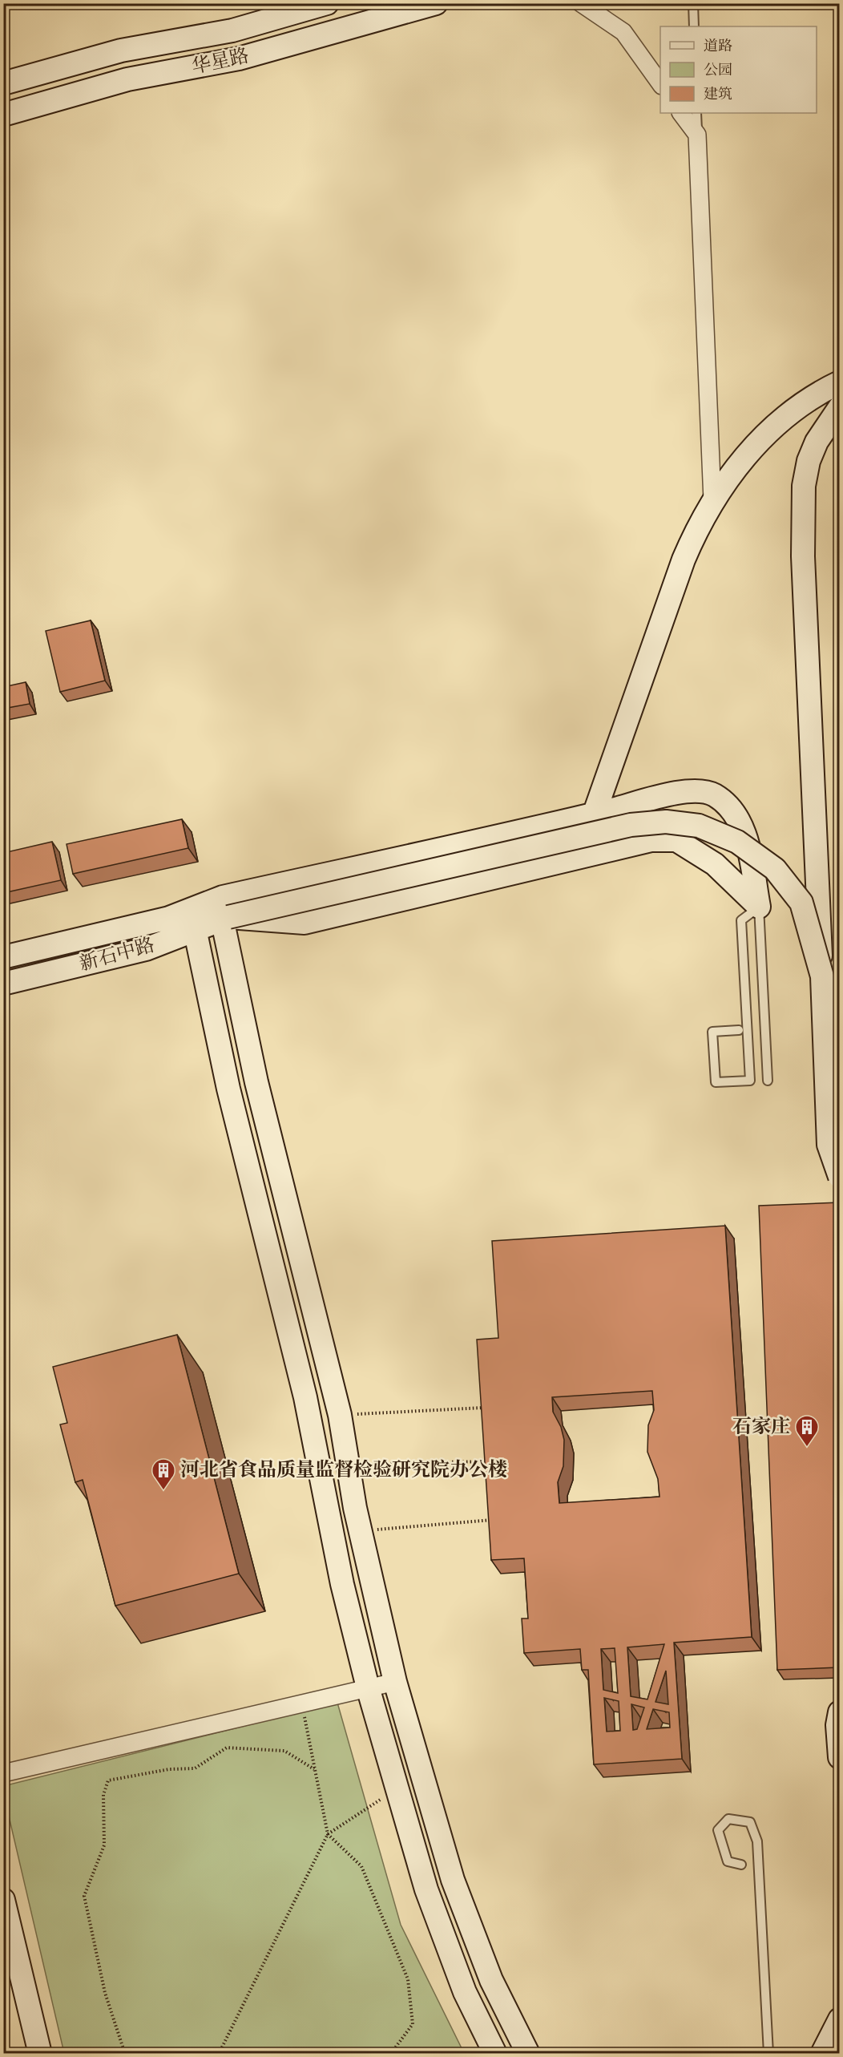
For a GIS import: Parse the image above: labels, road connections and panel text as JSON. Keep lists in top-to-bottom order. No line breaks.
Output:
{"streets":{"main road":["华星路","新石中路"]},"places":{"building":["石家庄","河北省食品质量监督检验研究院办公楼"]},"legend":["道路","公园","建筑"]}
